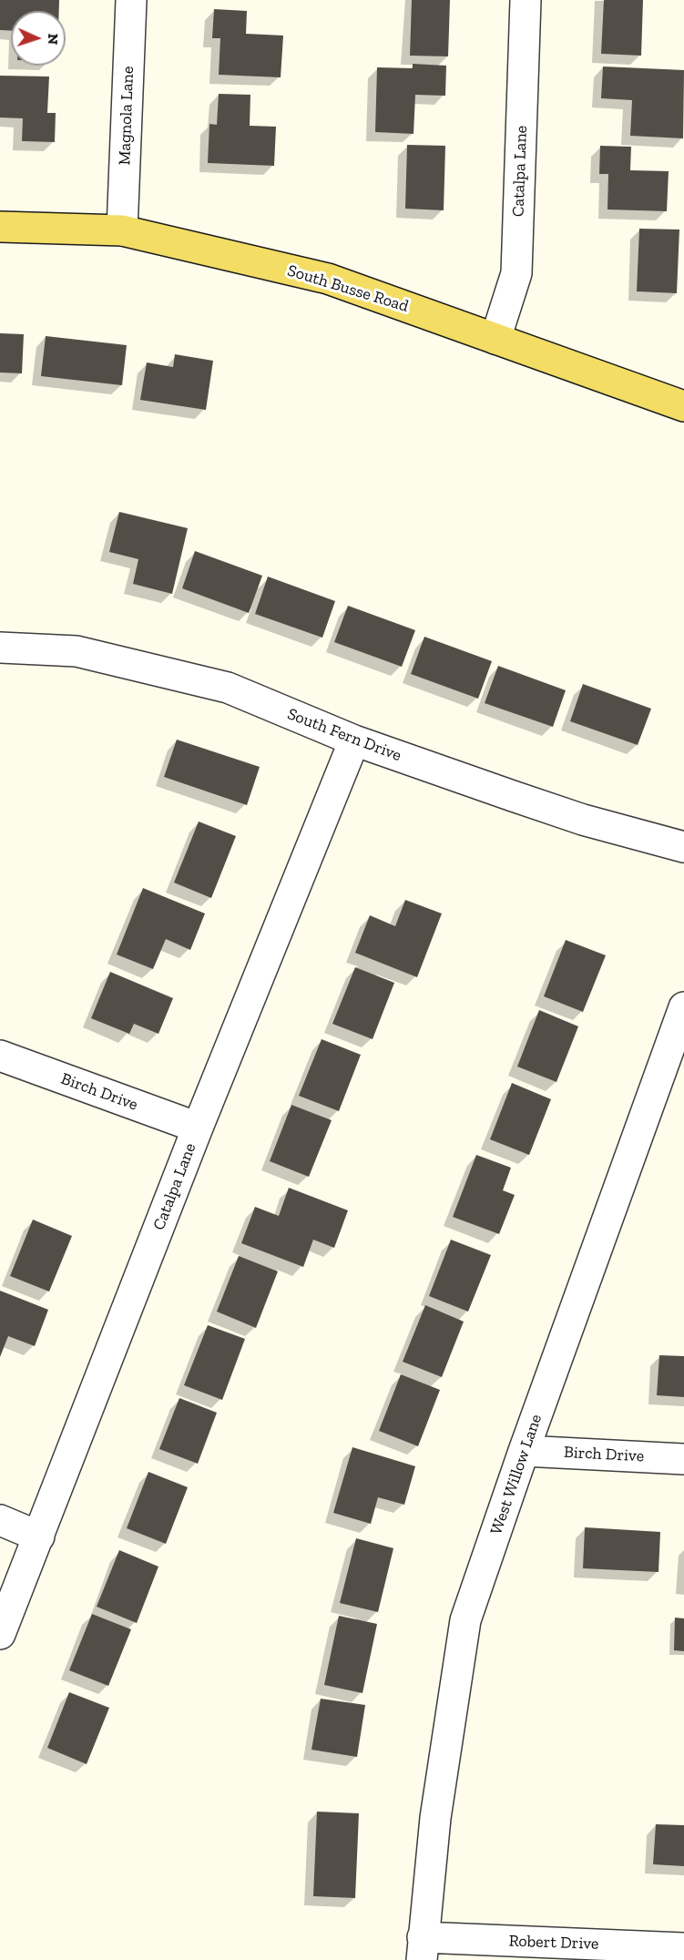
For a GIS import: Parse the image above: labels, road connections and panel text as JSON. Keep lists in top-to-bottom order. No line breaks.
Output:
{"streets":{"main road":["South Busse Road"],"street":["Magnola Lane","Catalpa Lane","South Fern Drive","Birch Drive","West Willow Lane","Robert Drive"]},"crossings":[["Magnola Lane","South Busse Road"],["Catalpa Lane","South Busse Road"],["Catalpa Lane","South Fern Drive"],["Catalpa Lane","Birch Drive"],["Birch Drive","West Willow Lane"],["West Willow Lane","Robert Drive"]],"north":"right"}
